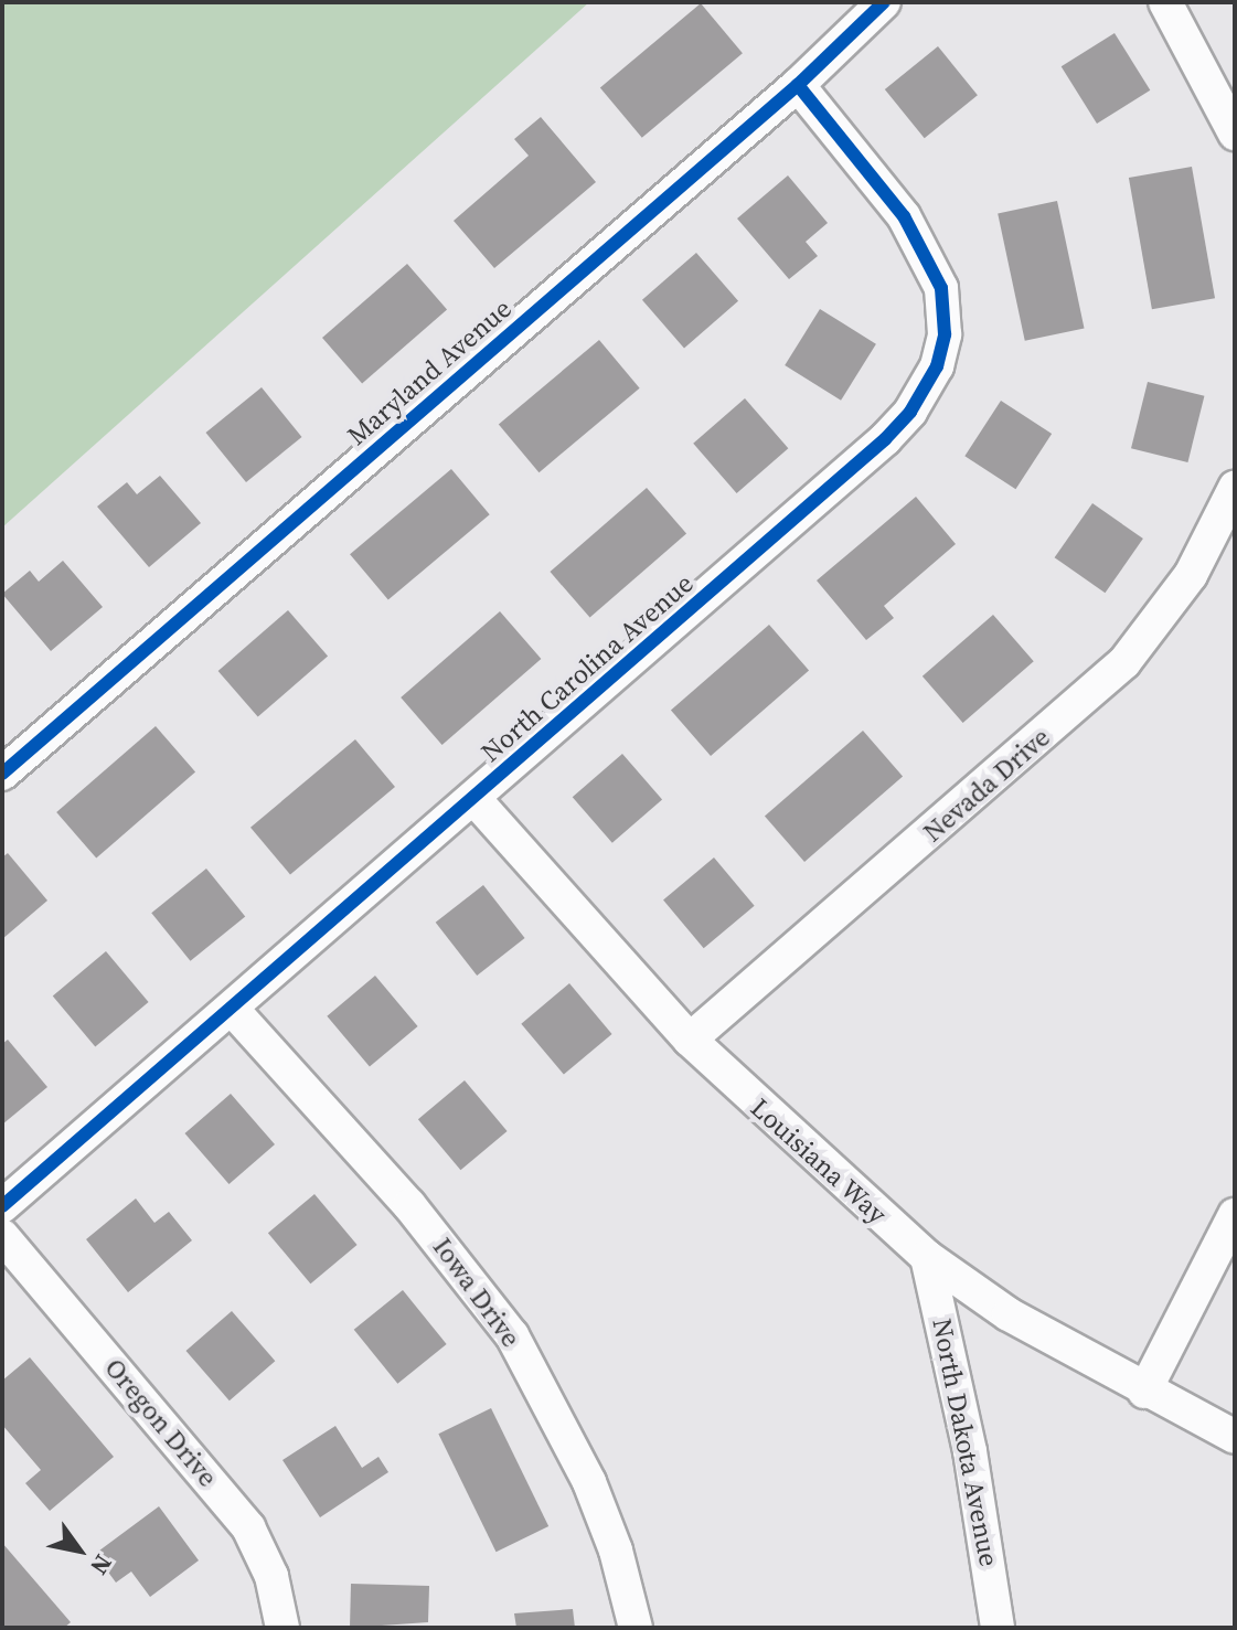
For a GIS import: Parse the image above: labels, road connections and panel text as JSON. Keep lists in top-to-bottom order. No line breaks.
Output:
{"streets":{"street":["Maryland Avenue","North Carolina Avenue","Nevada Drive","Louisiana Way","Iowa Drive","Oregon Drive","North Dakota Avenue"]},"crossings":[["Maryland Avenue","North Carolina Avenue"],["North Carolina Avenue","Louisiana Way"],["North Carolina Avenue","Iowa Drive"],["Nevada Drive","Louisiana Way"],["Louisiana Way","North Dakota Avenue"]],"north":"bottom right"}
